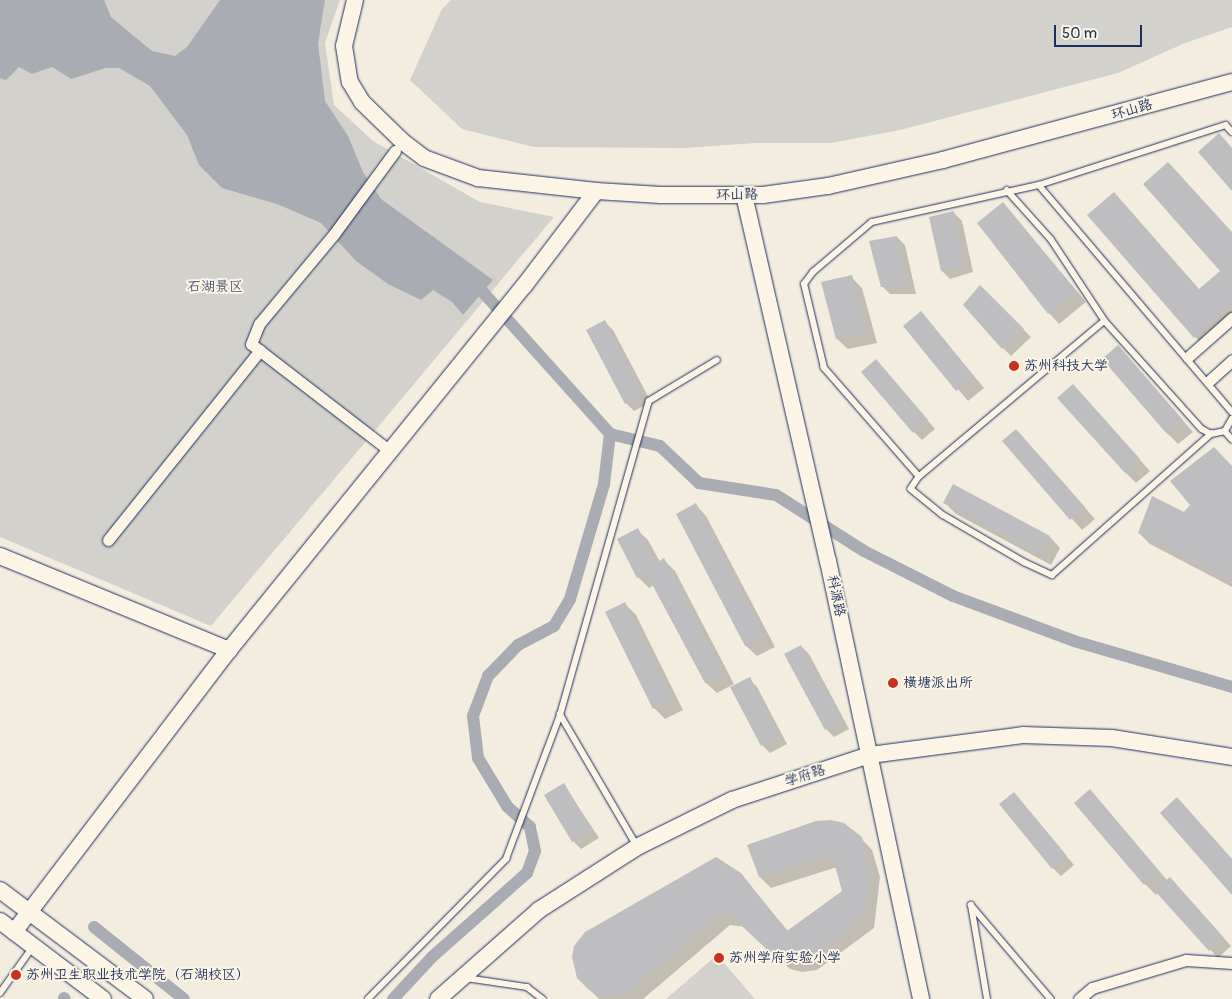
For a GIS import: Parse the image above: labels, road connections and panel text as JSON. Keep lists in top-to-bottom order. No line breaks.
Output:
{"streets":{"street":["环山路","科源路","学府路"]},"crossings":[["环山路","科源路"],["科源路","学府路"]],"parks":["石湖景区"],"places":["苏州科技大学","横塘派出所","苏州学府实验小学","苏州卫生职业技术学院（石湖校区）"],"scale_bar":"50 m"}
